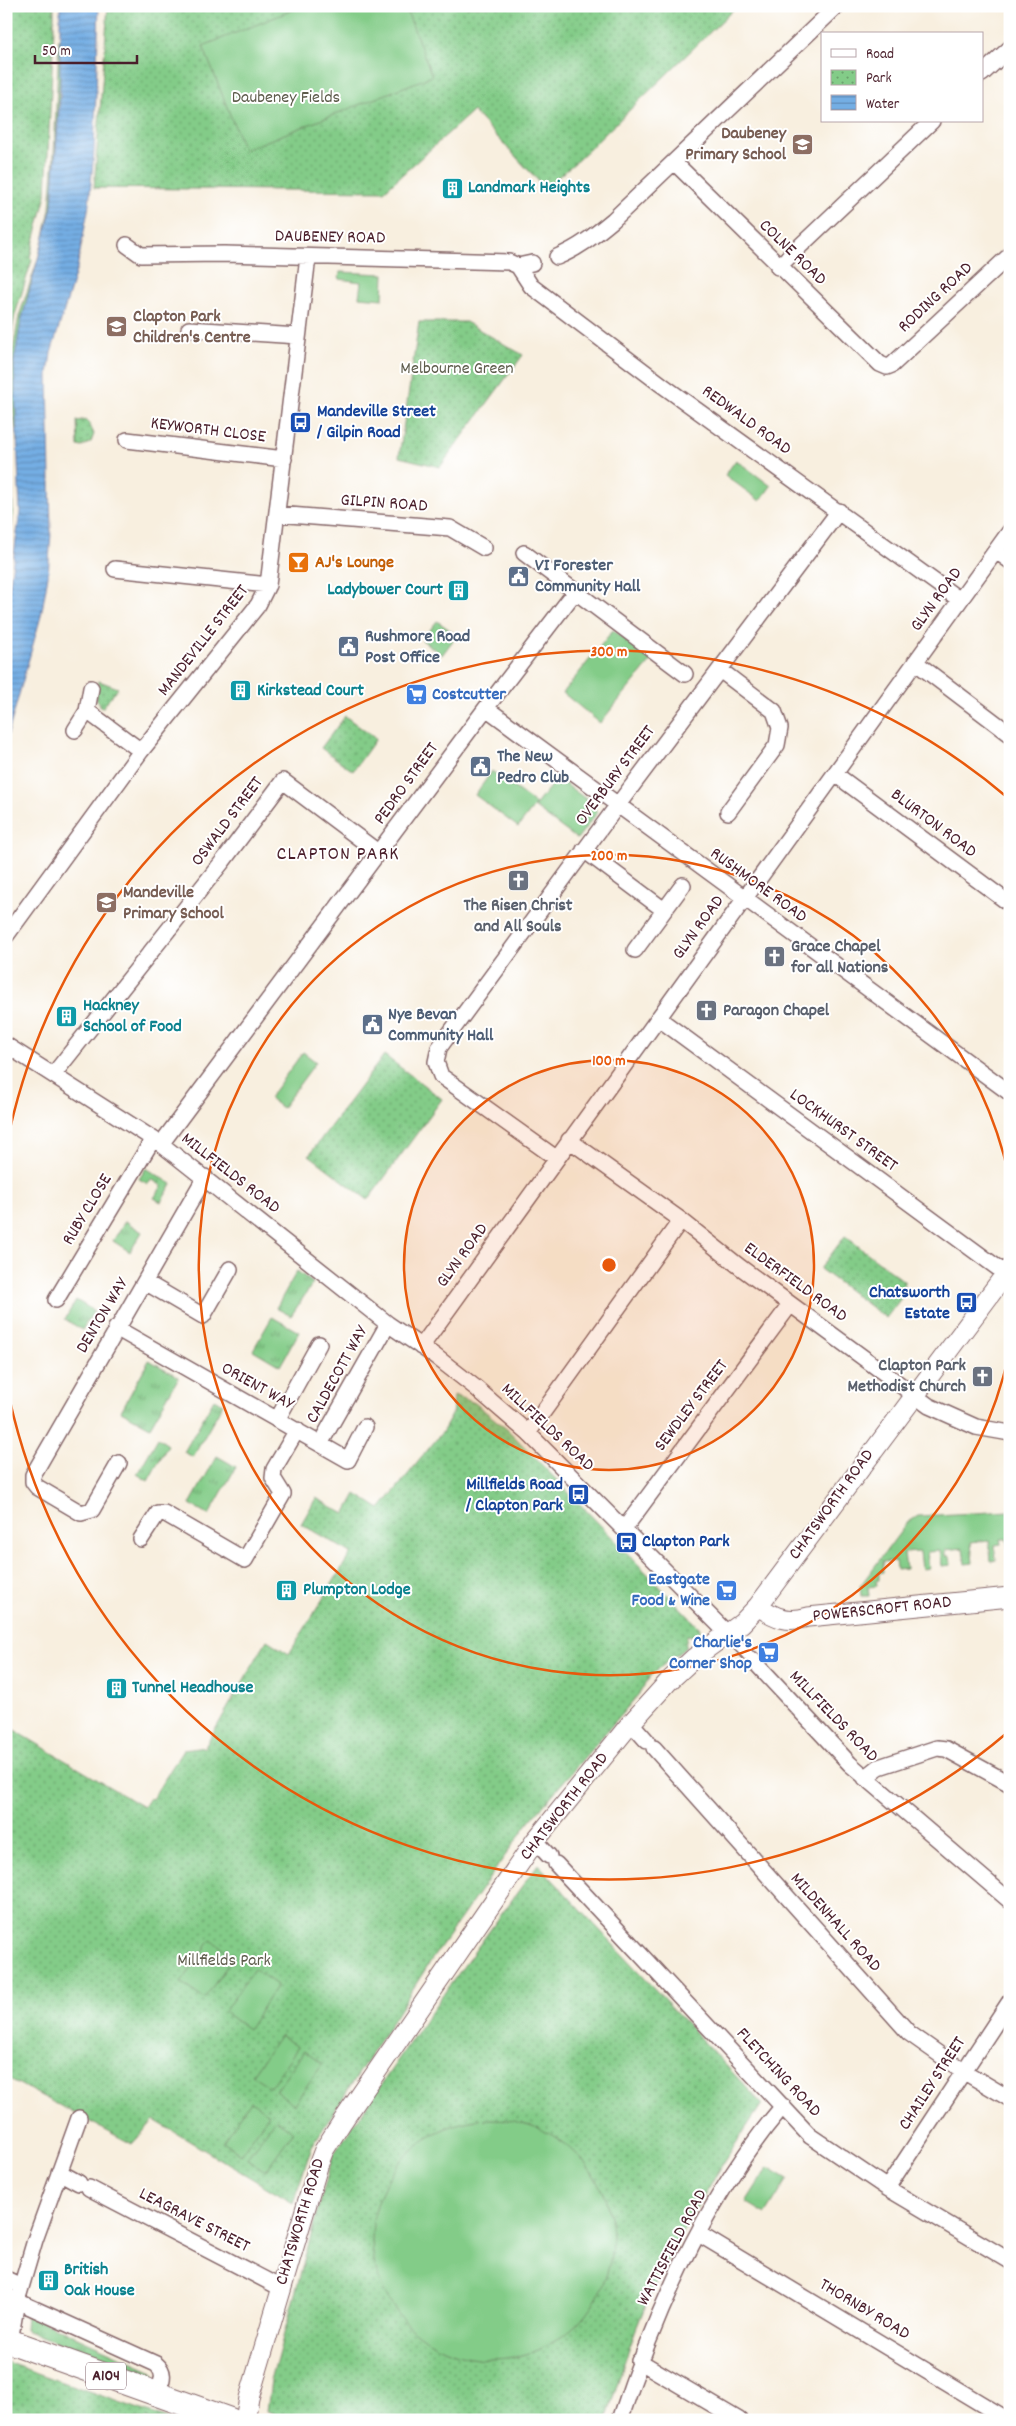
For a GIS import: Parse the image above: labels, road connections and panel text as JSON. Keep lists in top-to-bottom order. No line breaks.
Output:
{"streets":{"main road":["A104"],"street":["DAUBENEY ROAD","COLNE ROAD","RODING ROAD","REDWALD ROAD","KEYWORTH CLOSE","GILPIN ROAD","GLYN ROAD","MANDEVILLE STREET","OVERBURY STREET","PEDRO STREET","OSWALD STREET","BLURTON ROAD","RUSHMORE ROAD","LOCKHURST STREET","MILLFIELDS ROAD","RUBY CLOSE","ELDERFIELD ROAD","DENTON WAY","CALDECOTT WAY","ORIENT WAY","SEWDLEY STREET","CHATSWORTH ROAD","POWERSCROFT ROAD","MILDENHALL ROAD","FLETCHING ROAD","CHAILEY STREET","LEAGRAVE STREET","WATTISFIELD ROAD","THORNBY ROAD"]},"crossings":[["DAUBENEY ROAD","REDWALD ROAD"],["DAUBENEY ROAD","MANDEVILLE STREET"],["COLNE ROAD","RODING ROAD"],["REDWALD ROAD","GLYN ROAD"],["REDWALD ROAD","OVERBURY STREET"],["KEYWORTH CLOSE","MANDEVILLE STREET"],["GILPIN ROAD","MANDEVILLE STREET"],["GLYN ROAD","OVERBURY STREET"],["GLYN ROAD","BLURTON ROAD"],["GLYN ROAD","RUSHMORE ROAD"],["GLYN ROAD","LOCKHURST STREET"],["GLYN ROAD","MILLFIELDS ROAD"],["GLYN ROAD","ELDERFIELD ROAD"],["OVERBURY STREET","RUSHMORE ROAD"],["PEDRO STREET","OSWALD STREET"],["PEDRO STREET","RUSHMORE ROAD"],["PEDRO STREET","MILLFIELDS ROAD"],["PEDRO STREET","RUBY CLOSE"],["OSWALD STREET","MILLFIELDS ROAD"],["LOCKHURST STREET","CHATSWORTH ROAD"],["MILLFIELDS ROAD","RUBY CLOSE"],["MILLFIELDS ROAD","DENTON WAY"],["MILLFIELDS ROAD","CALDECOTT WAY"],["MILLFIELDS ROAD","SEWDLEY STREET"],["MILLFIELDS ROAD","CHATSWORTH ROAD"],["ELDERFIELD ROAD","SEWDLEY STREET"],["ELDERFIELD ROAD","CHATSWORTH ROAD"],["DENTON WAY","ORIENT WAY"],["CALDECOTT WAY","ORIENT WAY"],["CHATSWORTH ROAD","POWERSCROFT ROAD"],["CHATSWORTH ROAD","MILDENHALL ROAD"],["CHATSWORTH ROAD","FLETCHING ROAD"],["CHATSWORTH ROAD","LEAGRAVE STREET"],["MILDENHALL ROAD","CHAILEY STREET"],["FLETCHING ROAD","CHAILEY STREET"],["FLETCHING ROAD","WATTISFIELD ROAD"],["WATTISFIELD ROAD","THORNBY ROAD"]],"districts":["CLAPTON PARK"],"parks":["Daubeney Fields","Melbourne Green","Millfields Park"],"places":{"school or university":["Daubeney Primary School","Clapton Park Children's Centre","Mandeville Primary School"],"building":["Landmark Heights","Ladybower Court","Kirkstead Court","Hackney School of Food","Plumpton Lodge","Tunnel Headhouse","British Oak House"],"bus stop":["Mandeville Street / Gilpin Road","Chatsworth Estate","Millfields Road / Clapton Park","Clapton Park"],"bar":["AJ's Lounge"],"public building":["VI Forester Community Hall","Rushmore Road Post Office","The New Pedro Club","Nye Bevan Community Hall"],"supermarket":["Costcutter","Eastgate Food & Wine","Charlie's Corner Shop"],"church":["The Risen Christ and All Souls","Grace Chapel for all Nations","Paragon Chapel","Clapton Park Methodist Church"]},"legend":["Road","Park","Water"],"scale_bar":"50 m","rings":["300 m","200 m","100 m"]}
